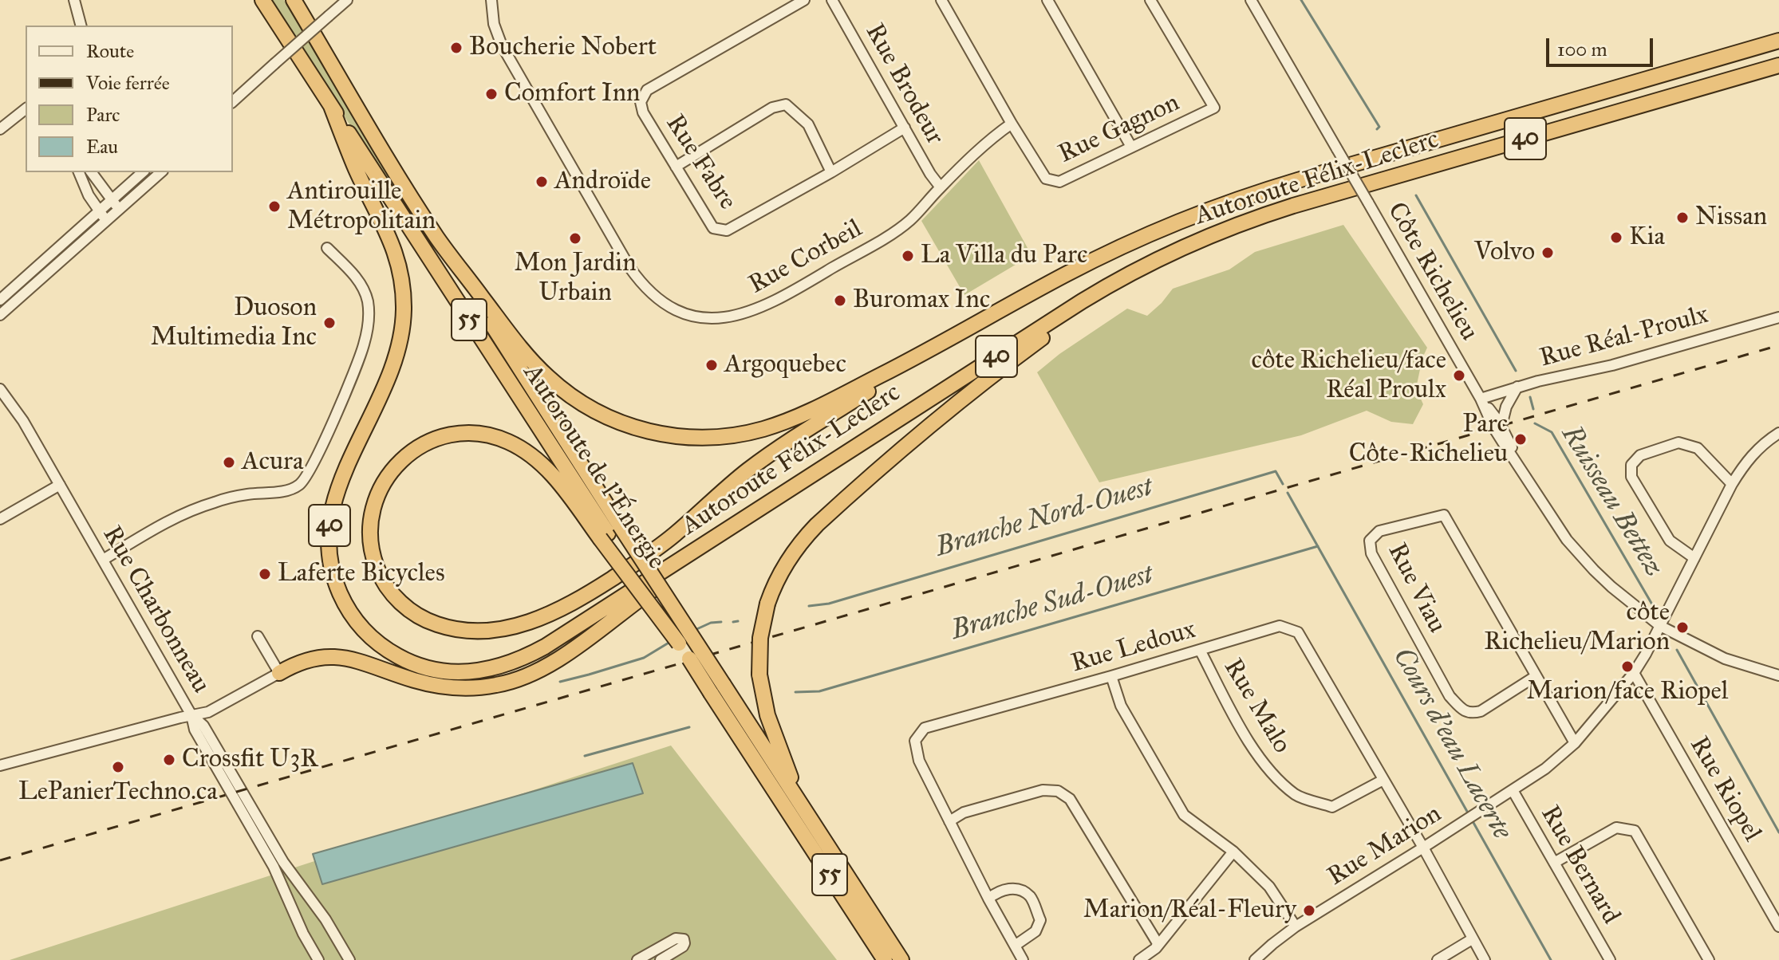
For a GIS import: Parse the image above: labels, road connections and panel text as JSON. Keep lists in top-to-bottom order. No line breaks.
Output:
{"streets":{"highway":["40","Autoroute Félix-Leclerc","55","Autoroute de l'Énergie"],"street":["Rue Brodeur","Rue Gagnon","Rue Fabre","Rue Corbeil","Côte Richelieu","Rue Réal-Proulx","Rue Viau","Rue Charbonneau","Rue Ledoux","Rue Malo","Rue Riopel","Rue Marion","Rue Bernard"]},"crossings":[["Rue Brodeur","Rue Fabre"],["Rue Brodeur","Rue Corbeil"],["Rue Gagnon","Rue Corbeil"],["Autoroute Félix-Leclerc","Autoroute de l'Énergie"],["Côte Richelieu","Rue Réal-Proulx"],["Côte Richelieu","Rue Marion"],["Rue Viau","Rue Marion"],["Rue Ledoux","Rue Malo"],["Rue Ledoux","Rue Marion"],["Rue Riopel","Rue Marion"],["Rue Marion","Rue Bernard"]],"water":["Ruisseau Bettez","Branche Nord-Ouest","Branche Sud-Ouest","Cours d'eau Lacerte"],"places":["Boucherie Nobert","Comfort Inn","Androïde","Antirouille Métropolitain","Nissan","Kia","Mon Jardin Urbain","Volvo","La Villa du Parc","Buromax Inc","Duoson Multimedia Inc","Argoquebec","côte Richelieu/face Réal Proulx","Parc Côte-Richelieu","Acura","Laferte Bicycles","côte Richelieu/Marion","Marion/face Riopel","Crossfit U3R","LePanierTechno.ca","Marion/Réal-Fleury"],"legend":["Route","Voie ferrée","Parc","Eau"],"scale_bar":"100 m"}
